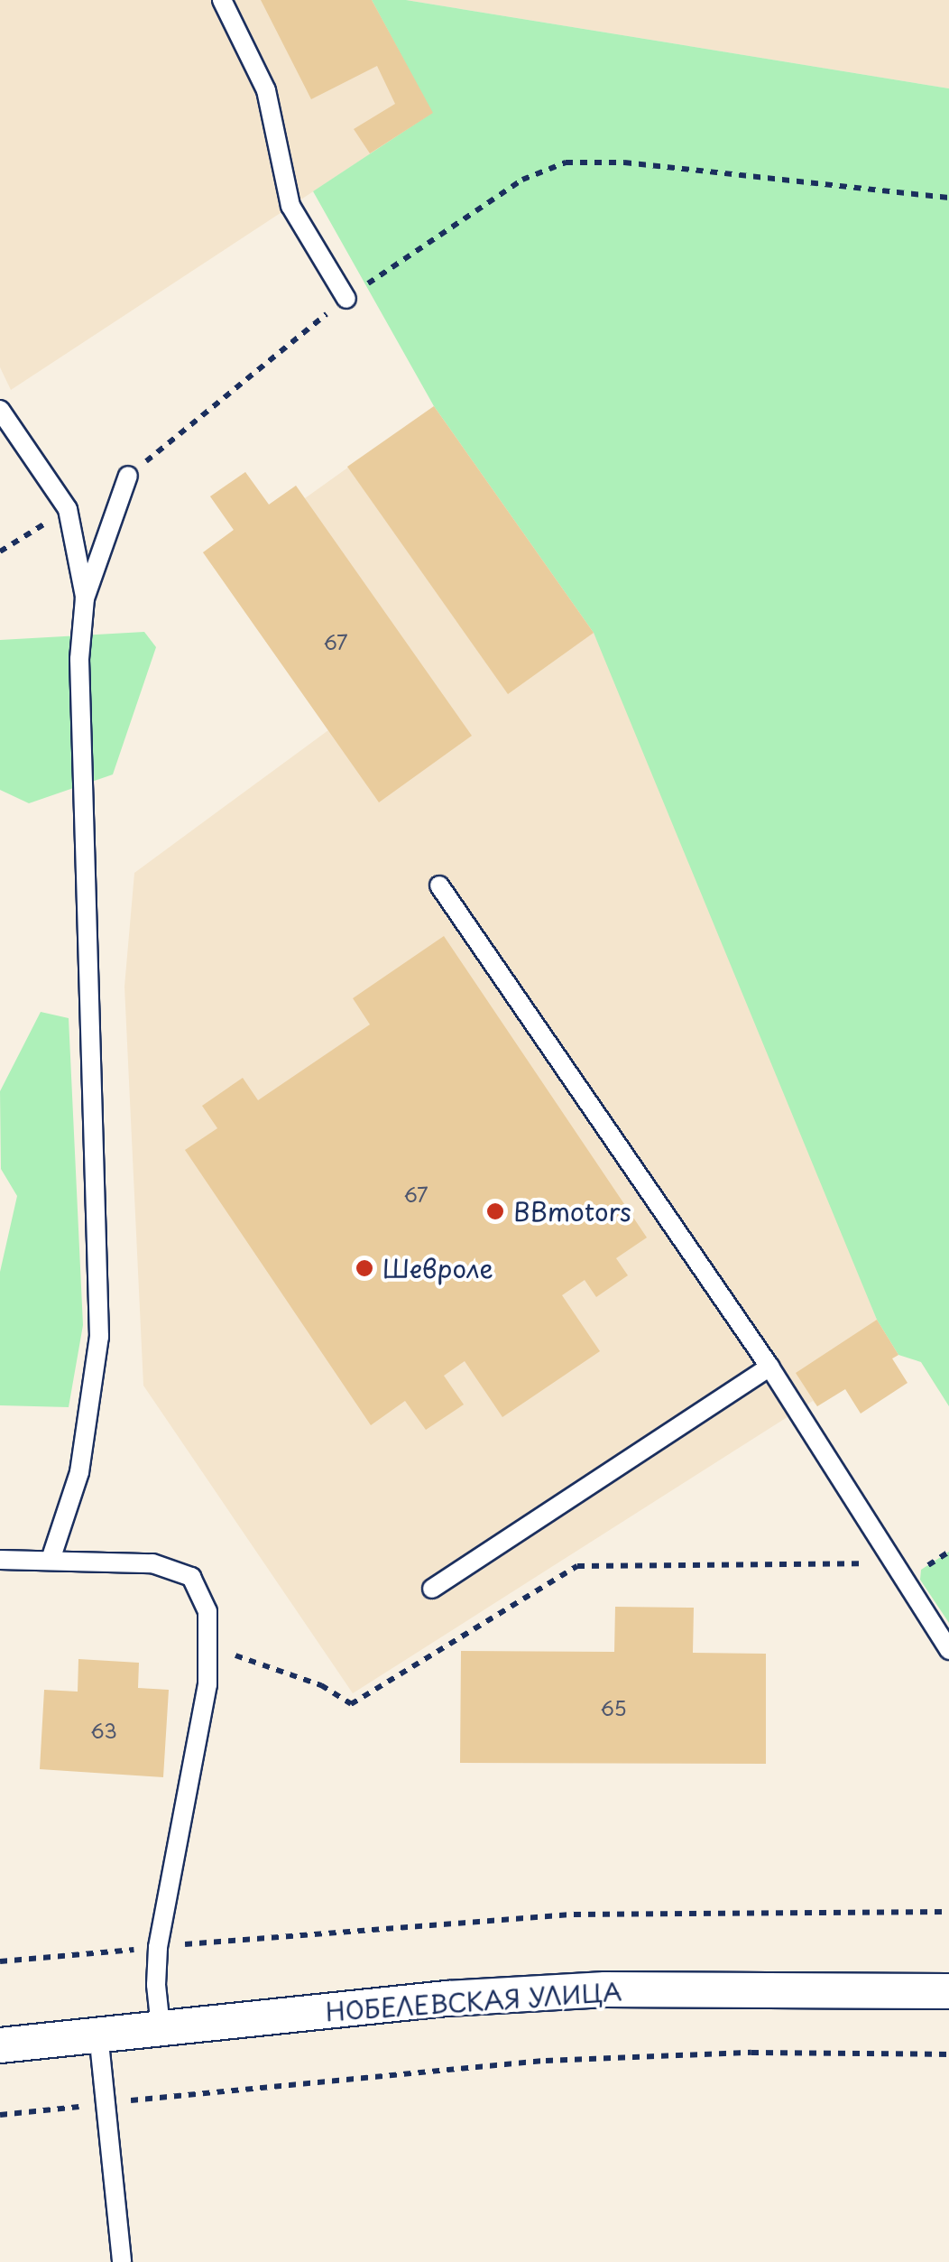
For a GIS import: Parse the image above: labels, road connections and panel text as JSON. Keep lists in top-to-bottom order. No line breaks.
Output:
{"streets":{"street":["НОБЕЛЕВСКАЯ УЛИЦА"]},"places":["BBmotors","Шевроле"],"house_numbers":["67","67","65","63"]}
